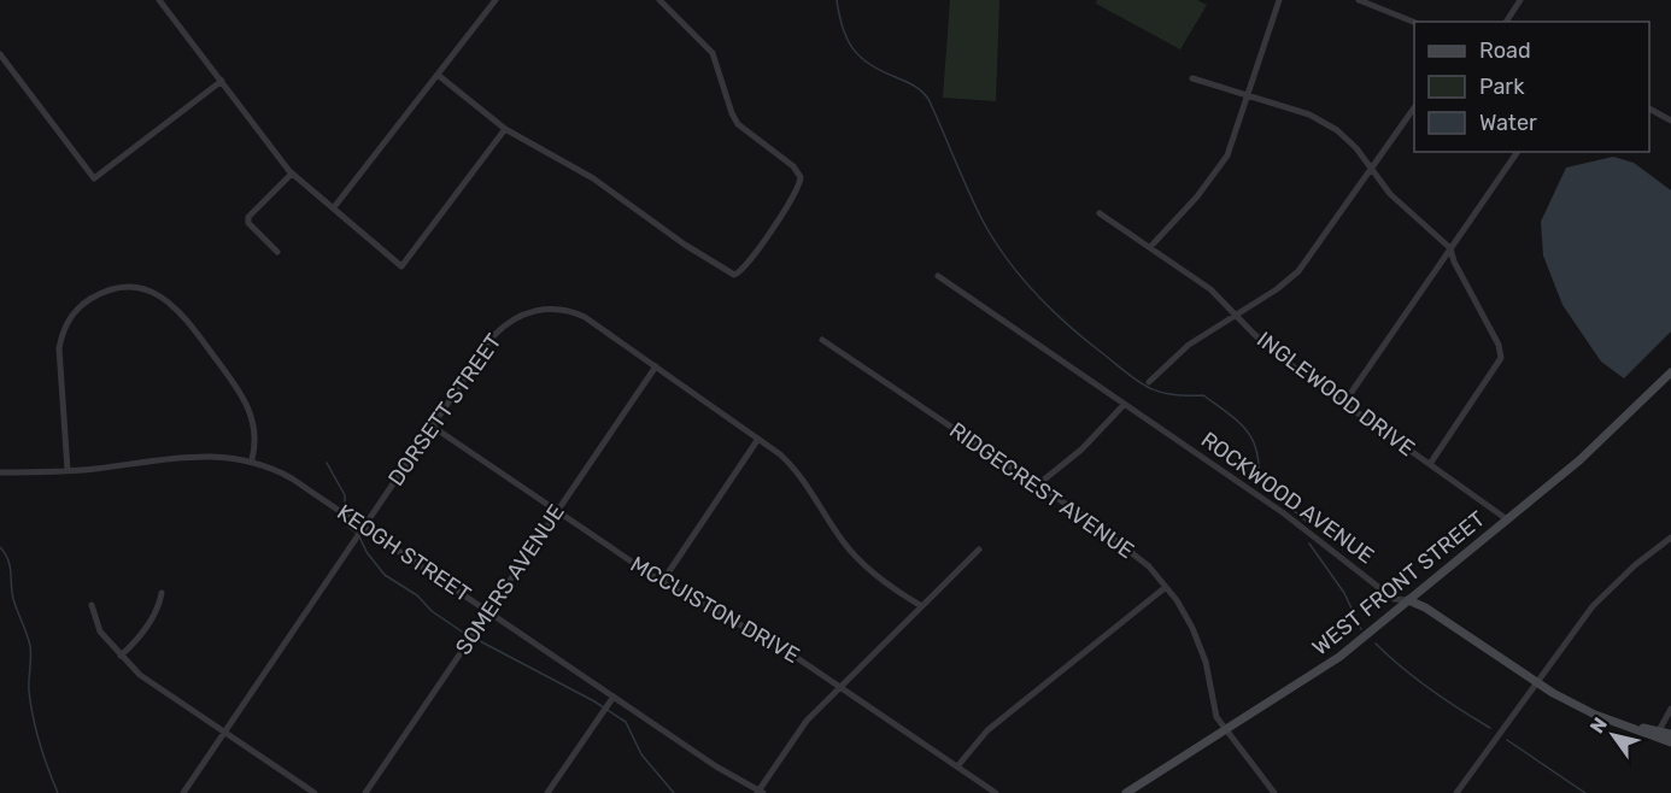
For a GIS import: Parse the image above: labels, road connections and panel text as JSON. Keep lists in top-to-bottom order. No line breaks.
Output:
{"streets":{"street":["INGLEWOOD DRIVE","DORSETT STREET","RIDGECREST AVENUE","ROCKWOOD AVENUE","KEOGH STREET","SOMERS AVENUE","WEST FRONT STREET","MCCUISTON DRIVE"]},"crossings":[["INGLEWOOD DRIVE","WEST FRONT STREET"],["DORSETT STREET","KEOGH STREET"],["DORSETT STREET","SOMERS AVENUE"],["DORSETT STREET","MCCUISTON DRIVE"],["RIDGECREST AVENUE","WEST FRONT STREET"],["ROCKWOOD AVENUE","WEST FRONT STREET"],["KEOGH STREET","SOMERS AVENUE"],["SOMERS AVENUE","MCCUISTON DRIVE"]],"legend":["Road","Park","Water"],"north":"top left"}
